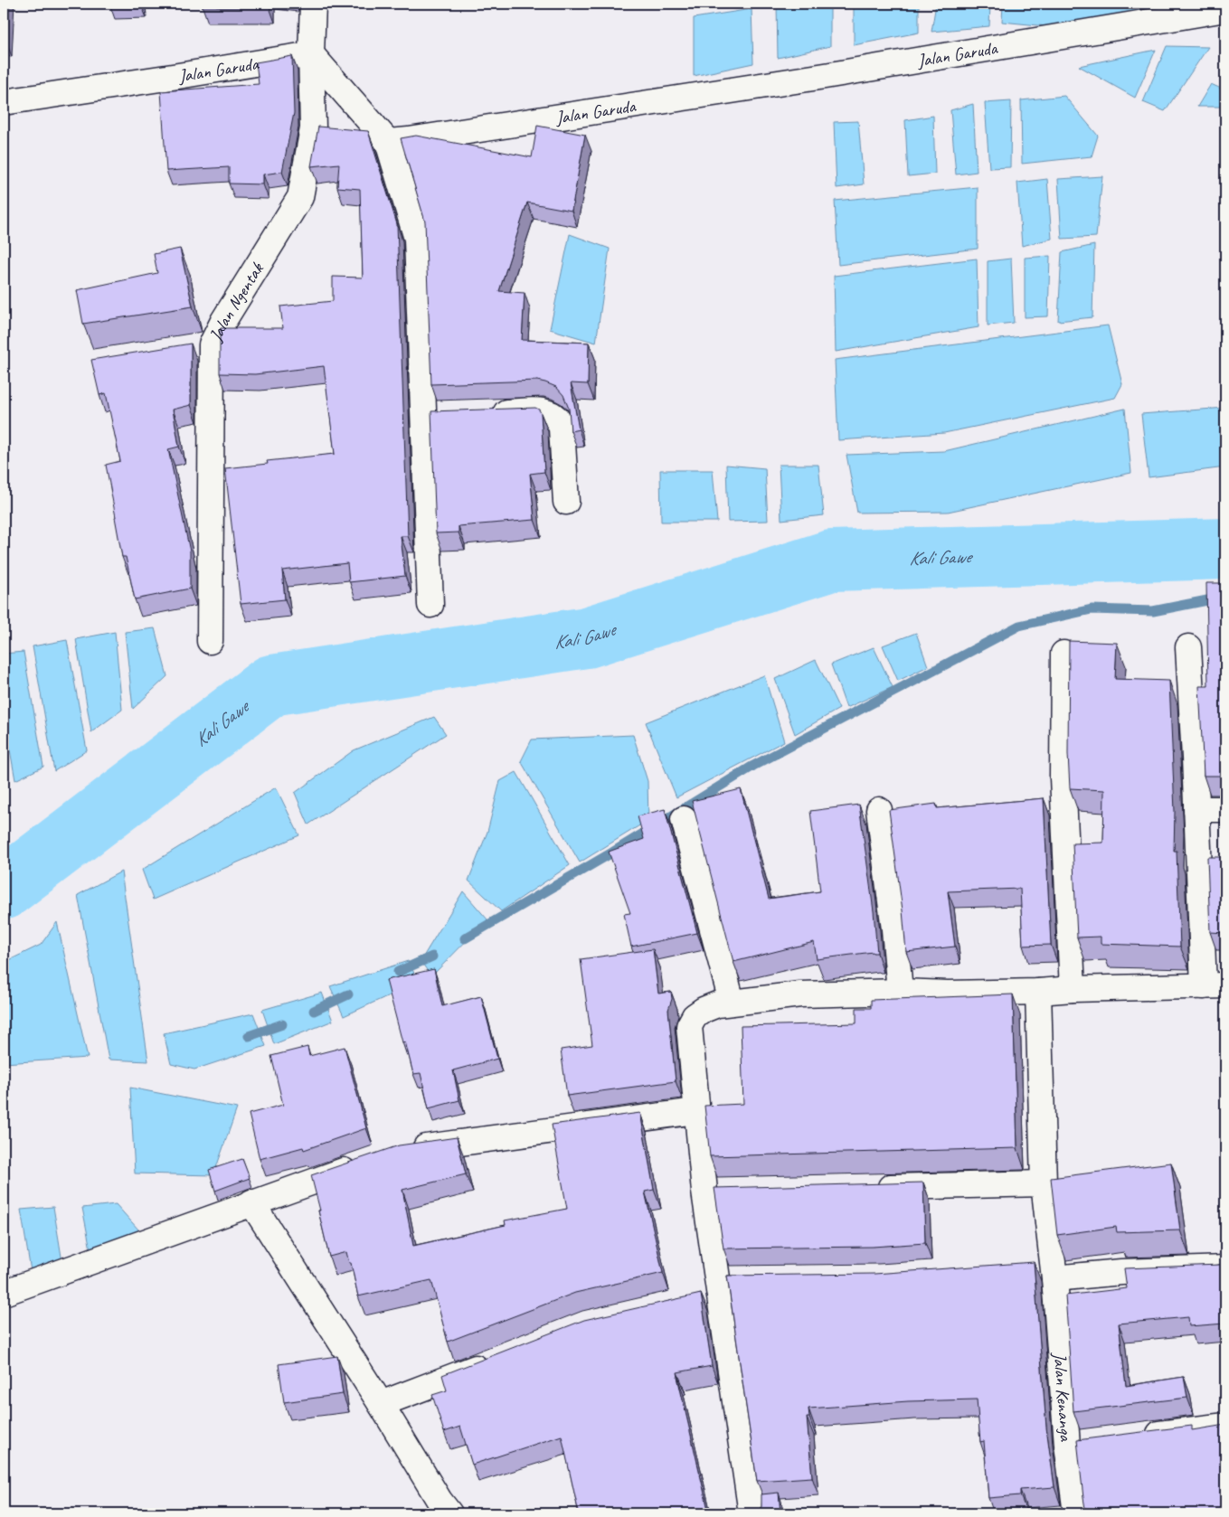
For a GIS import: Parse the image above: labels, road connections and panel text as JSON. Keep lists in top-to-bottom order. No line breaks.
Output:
{"streets":{"street":["Jalan Garuda","Jalan Ngentak","Jalan Kenanga"]},"crossings":[["Jalan Garuda","Jalan Ngentak"]],"water":["Kali Gawe"]}
